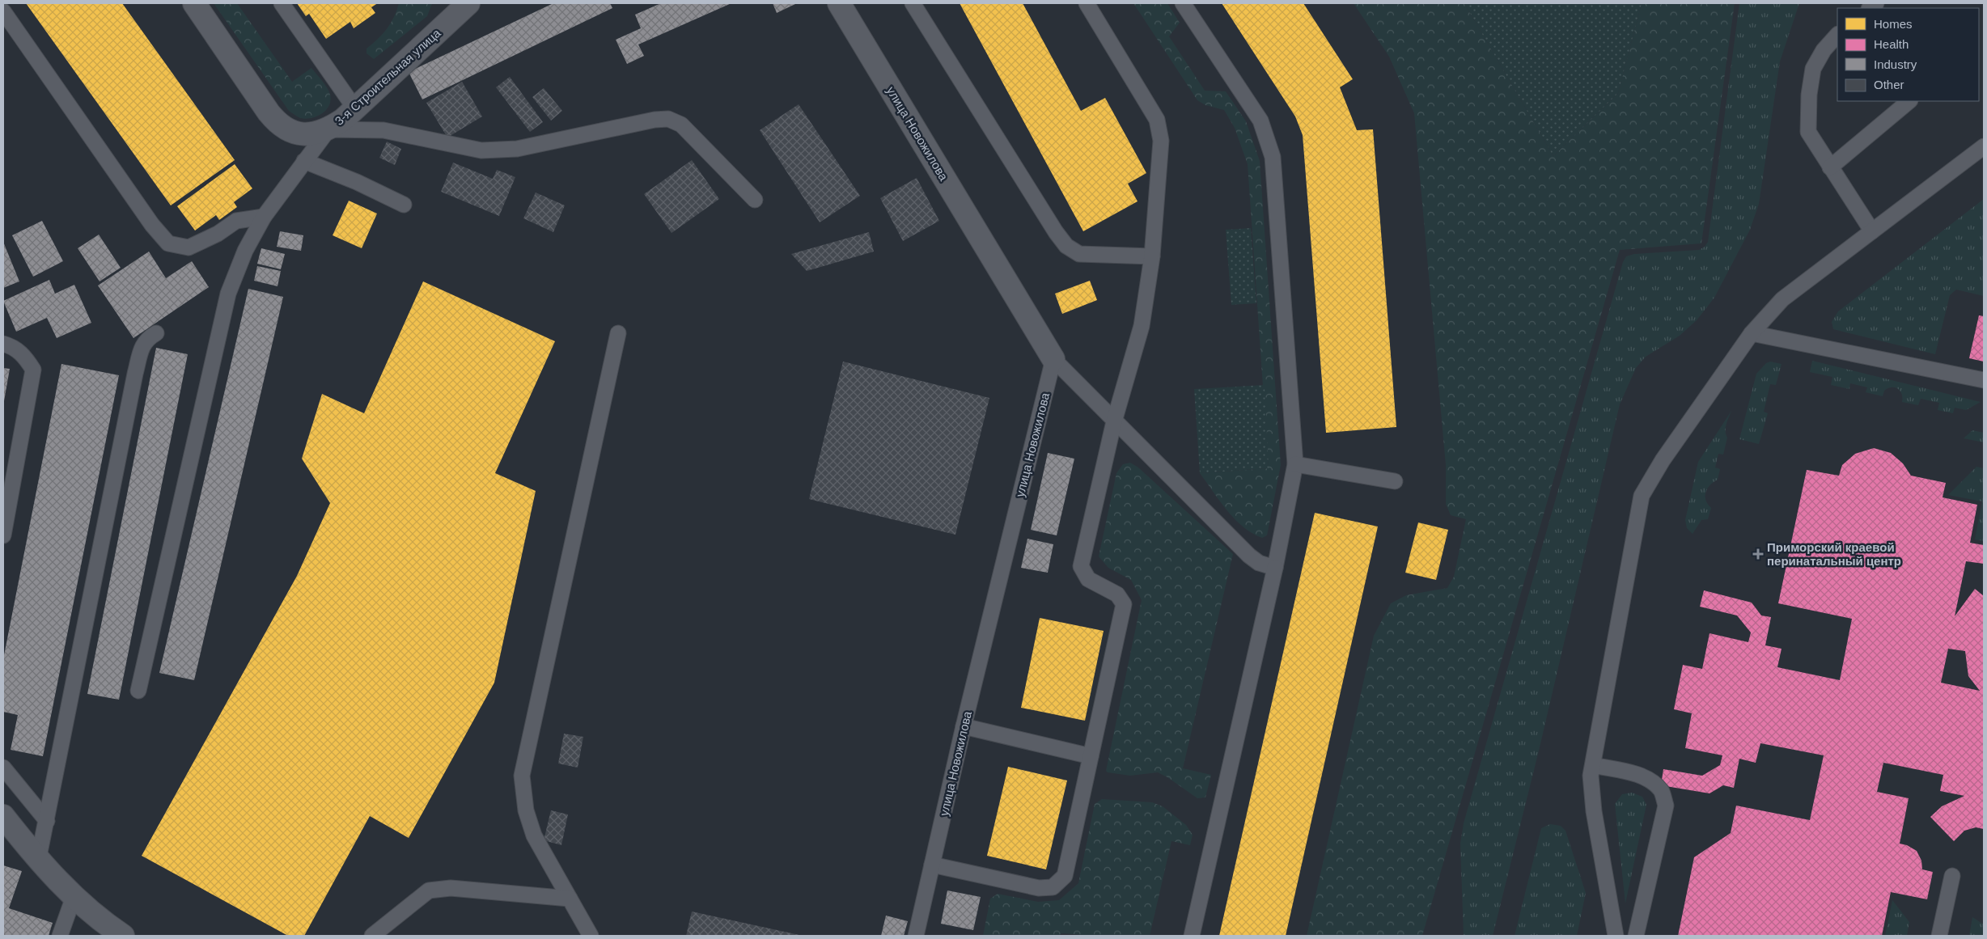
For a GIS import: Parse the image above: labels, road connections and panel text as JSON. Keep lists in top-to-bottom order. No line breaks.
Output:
{"streets":{"street":["3-я Строительная улица","улица Новожилова"]},"places":{"health":["Приморский краевой перинатальный центр"]},"legend":["Homes","Health","Industry","Other"]}
